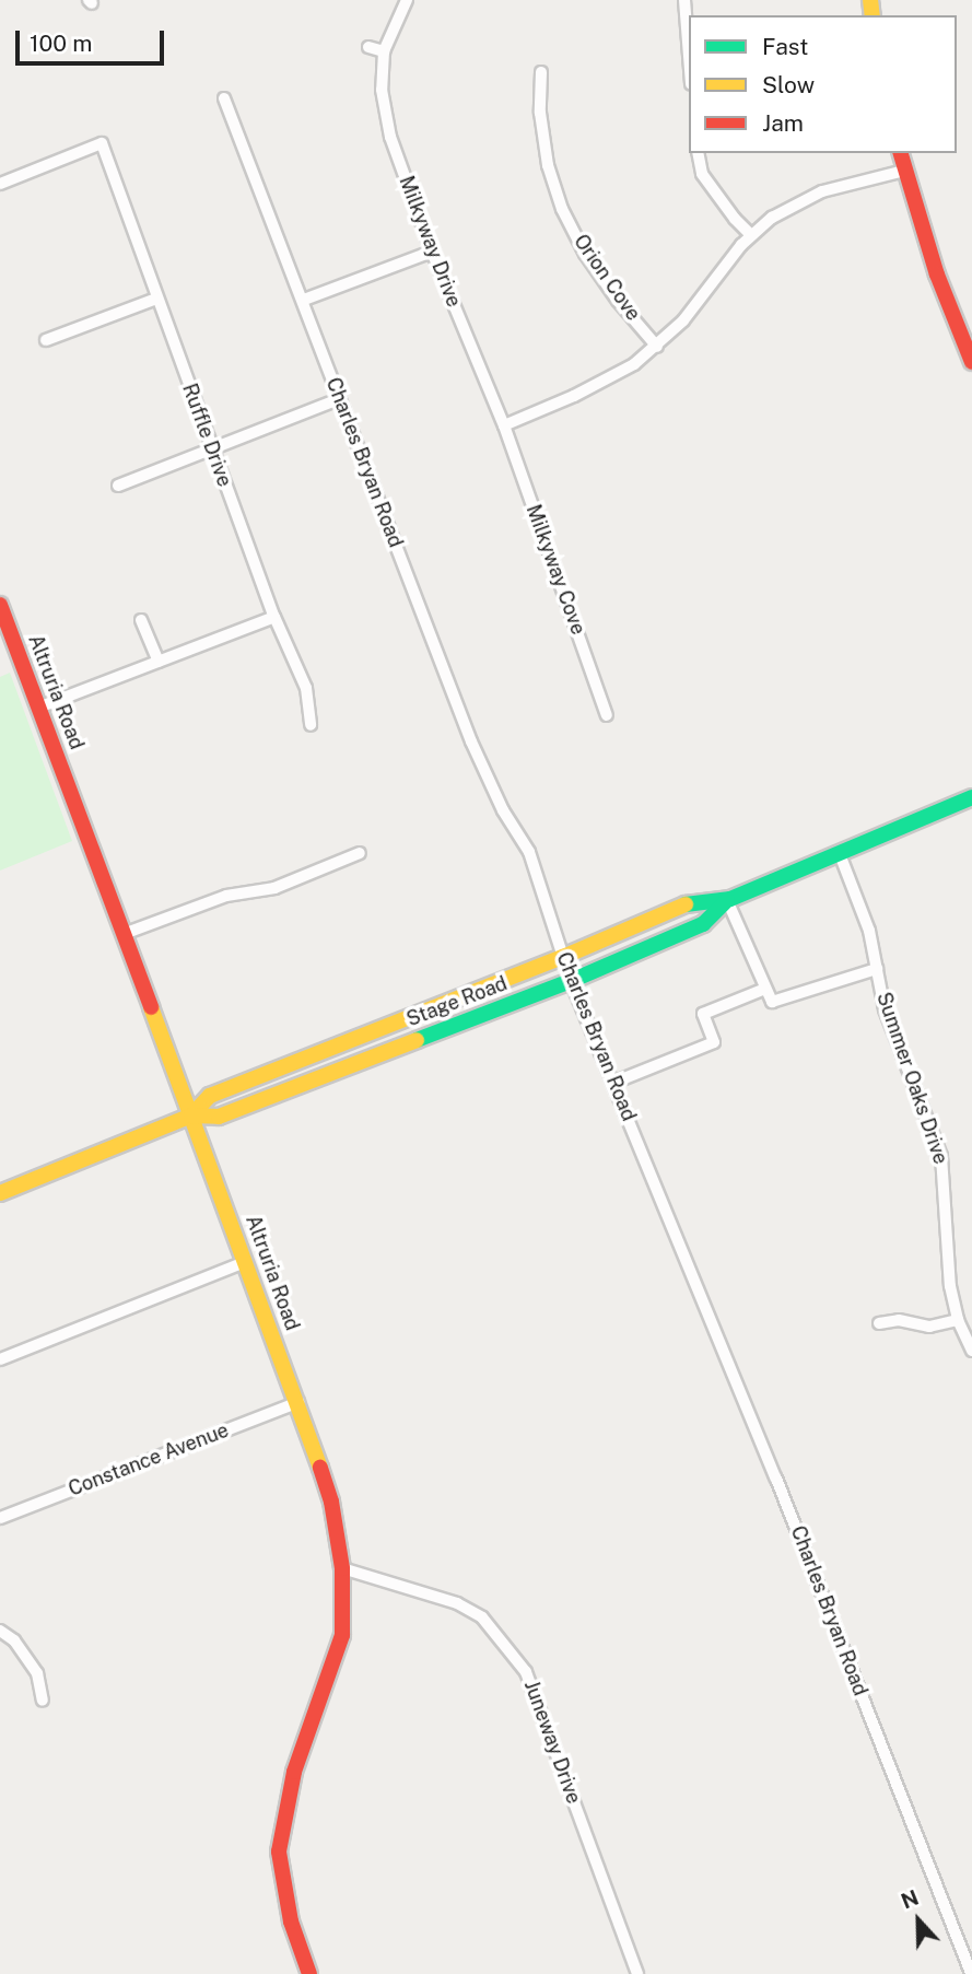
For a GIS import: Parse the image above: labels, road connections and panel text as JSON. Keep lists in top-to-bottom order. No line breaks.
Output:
{"streets":{"main road":["Altruria Road","Stage Road"],"street":["Milkyway Drive","Orion Cove","Ruffle Drive","Charles Bryan Road","Milkyway Cove","Summer Oaks Drive","Constance Avenue","Juneway Drive"]},"crossings":[["Milkyway Drive","Milkyway Cove"],["Charles Bryan Road","Stage Road"],["Altruria Road","Stage Road"],["Altruria Road","Constance Avenue"],["Altruria Road","Juneway Drive"],["Stage Road","Summer Oaks Drive"]],"legend":["Fast","Slow","Jam"],"scale_bar":"100 m","north":"top"}
